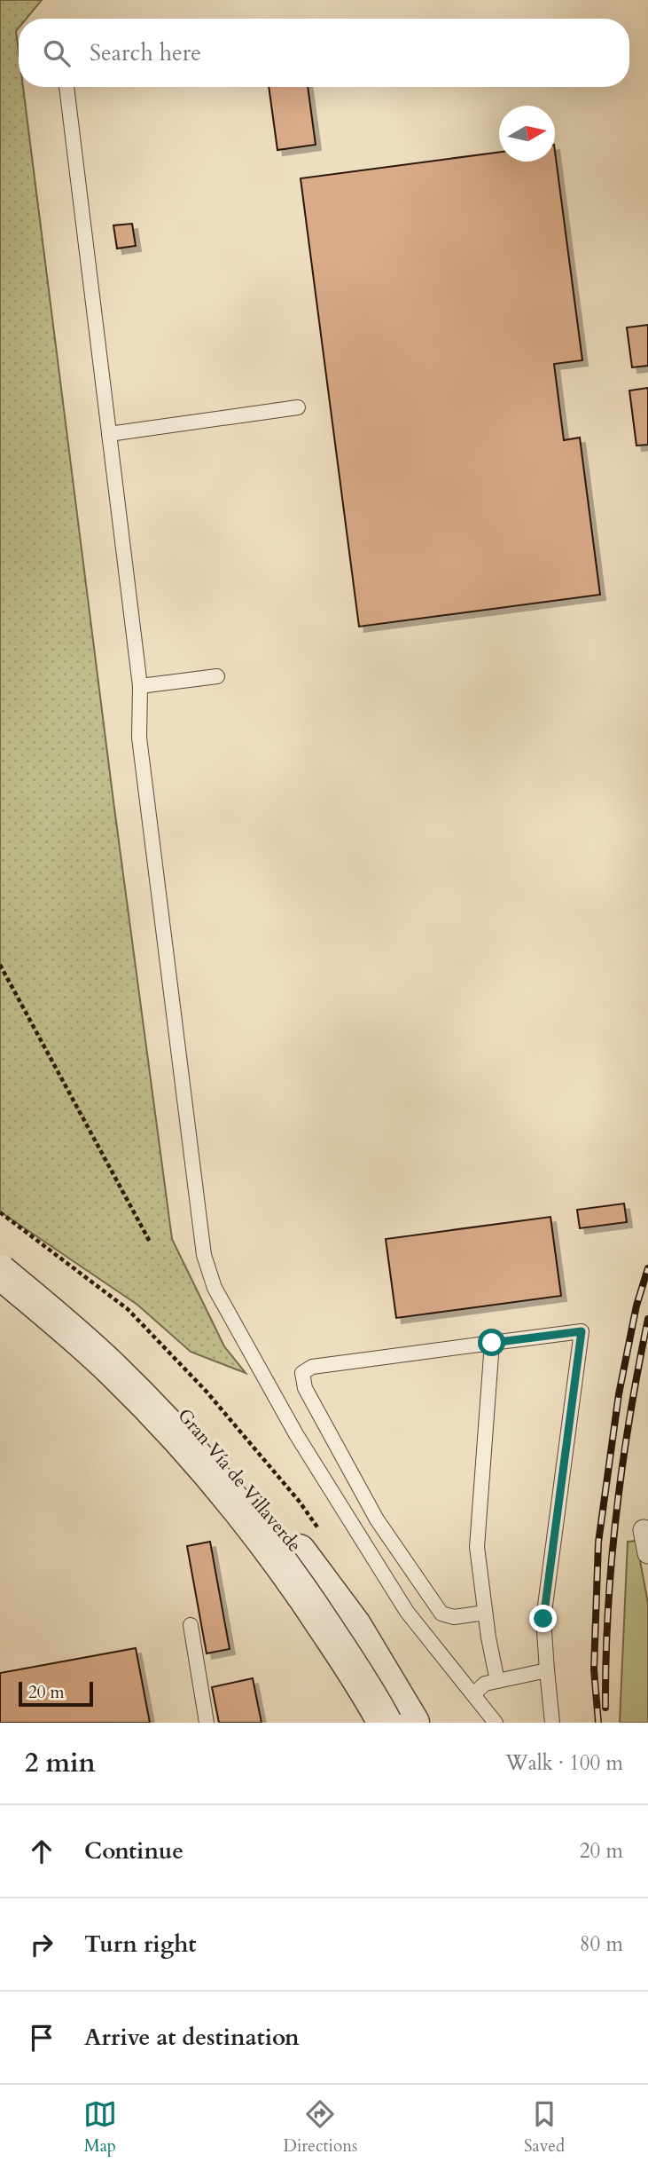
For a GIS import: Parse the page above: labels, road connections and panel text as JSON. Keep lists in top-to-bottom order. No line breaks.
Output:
{"streets":{"street":["Gran Vía de Villaverde"]},"scale_bar":"20 m","north":"right","page":{"search":"Search here","scale":"20 m","heading":["2 min","Walk · 100 m"],"list":[["Continue","20 m"],["Turn right","80 m"],"Arrive at destination"],"nav":["Map","Directions","Saved"]}}
